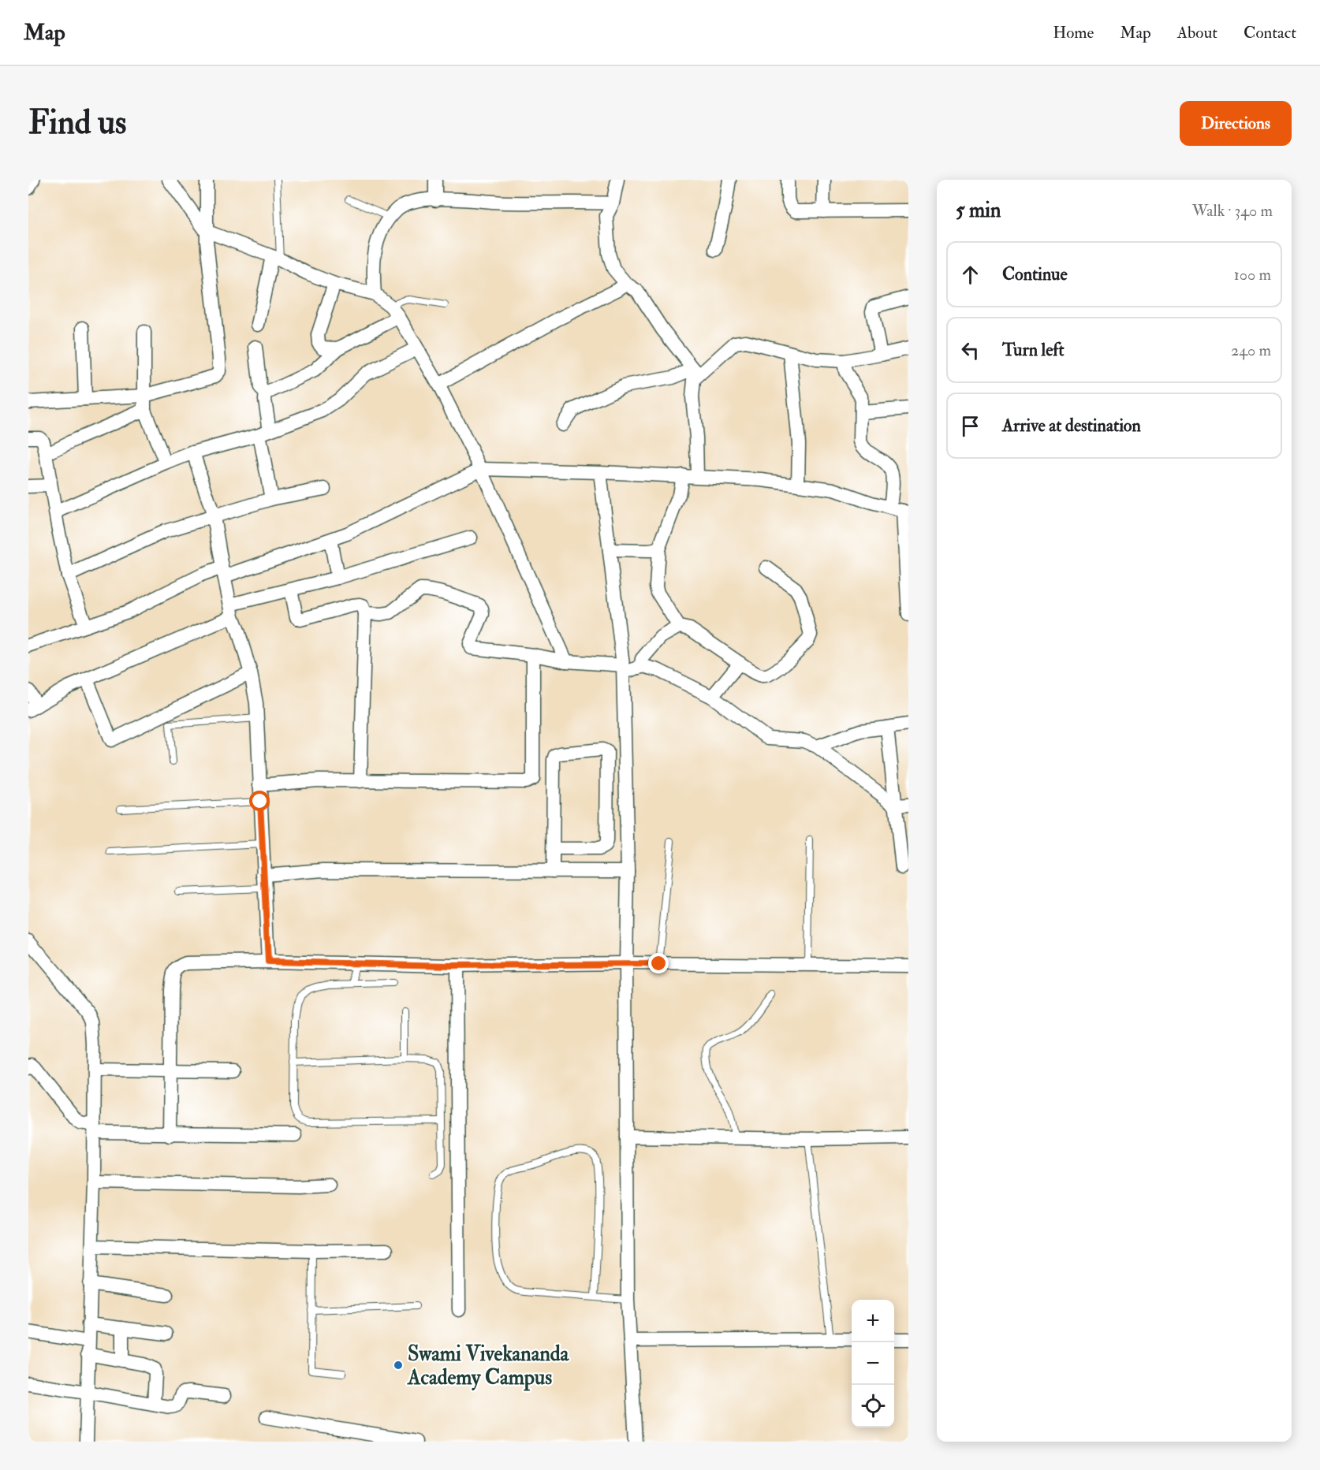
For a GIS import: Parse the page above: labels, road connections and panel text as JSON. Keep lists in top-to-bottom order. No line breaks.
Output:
{"places":["Swami Vivekananda Academy Campus"],"page":{"header":"Map","nav":["Home","Map","About","Contact"],"buttons":"Directions","title":"Find us","heading":["5 min","Walk · 340 m"],"list":[["Continue","100 m"],["Turn left","240 m"],"Arrive at destination"],"map_buttons":["+","−"]}}
